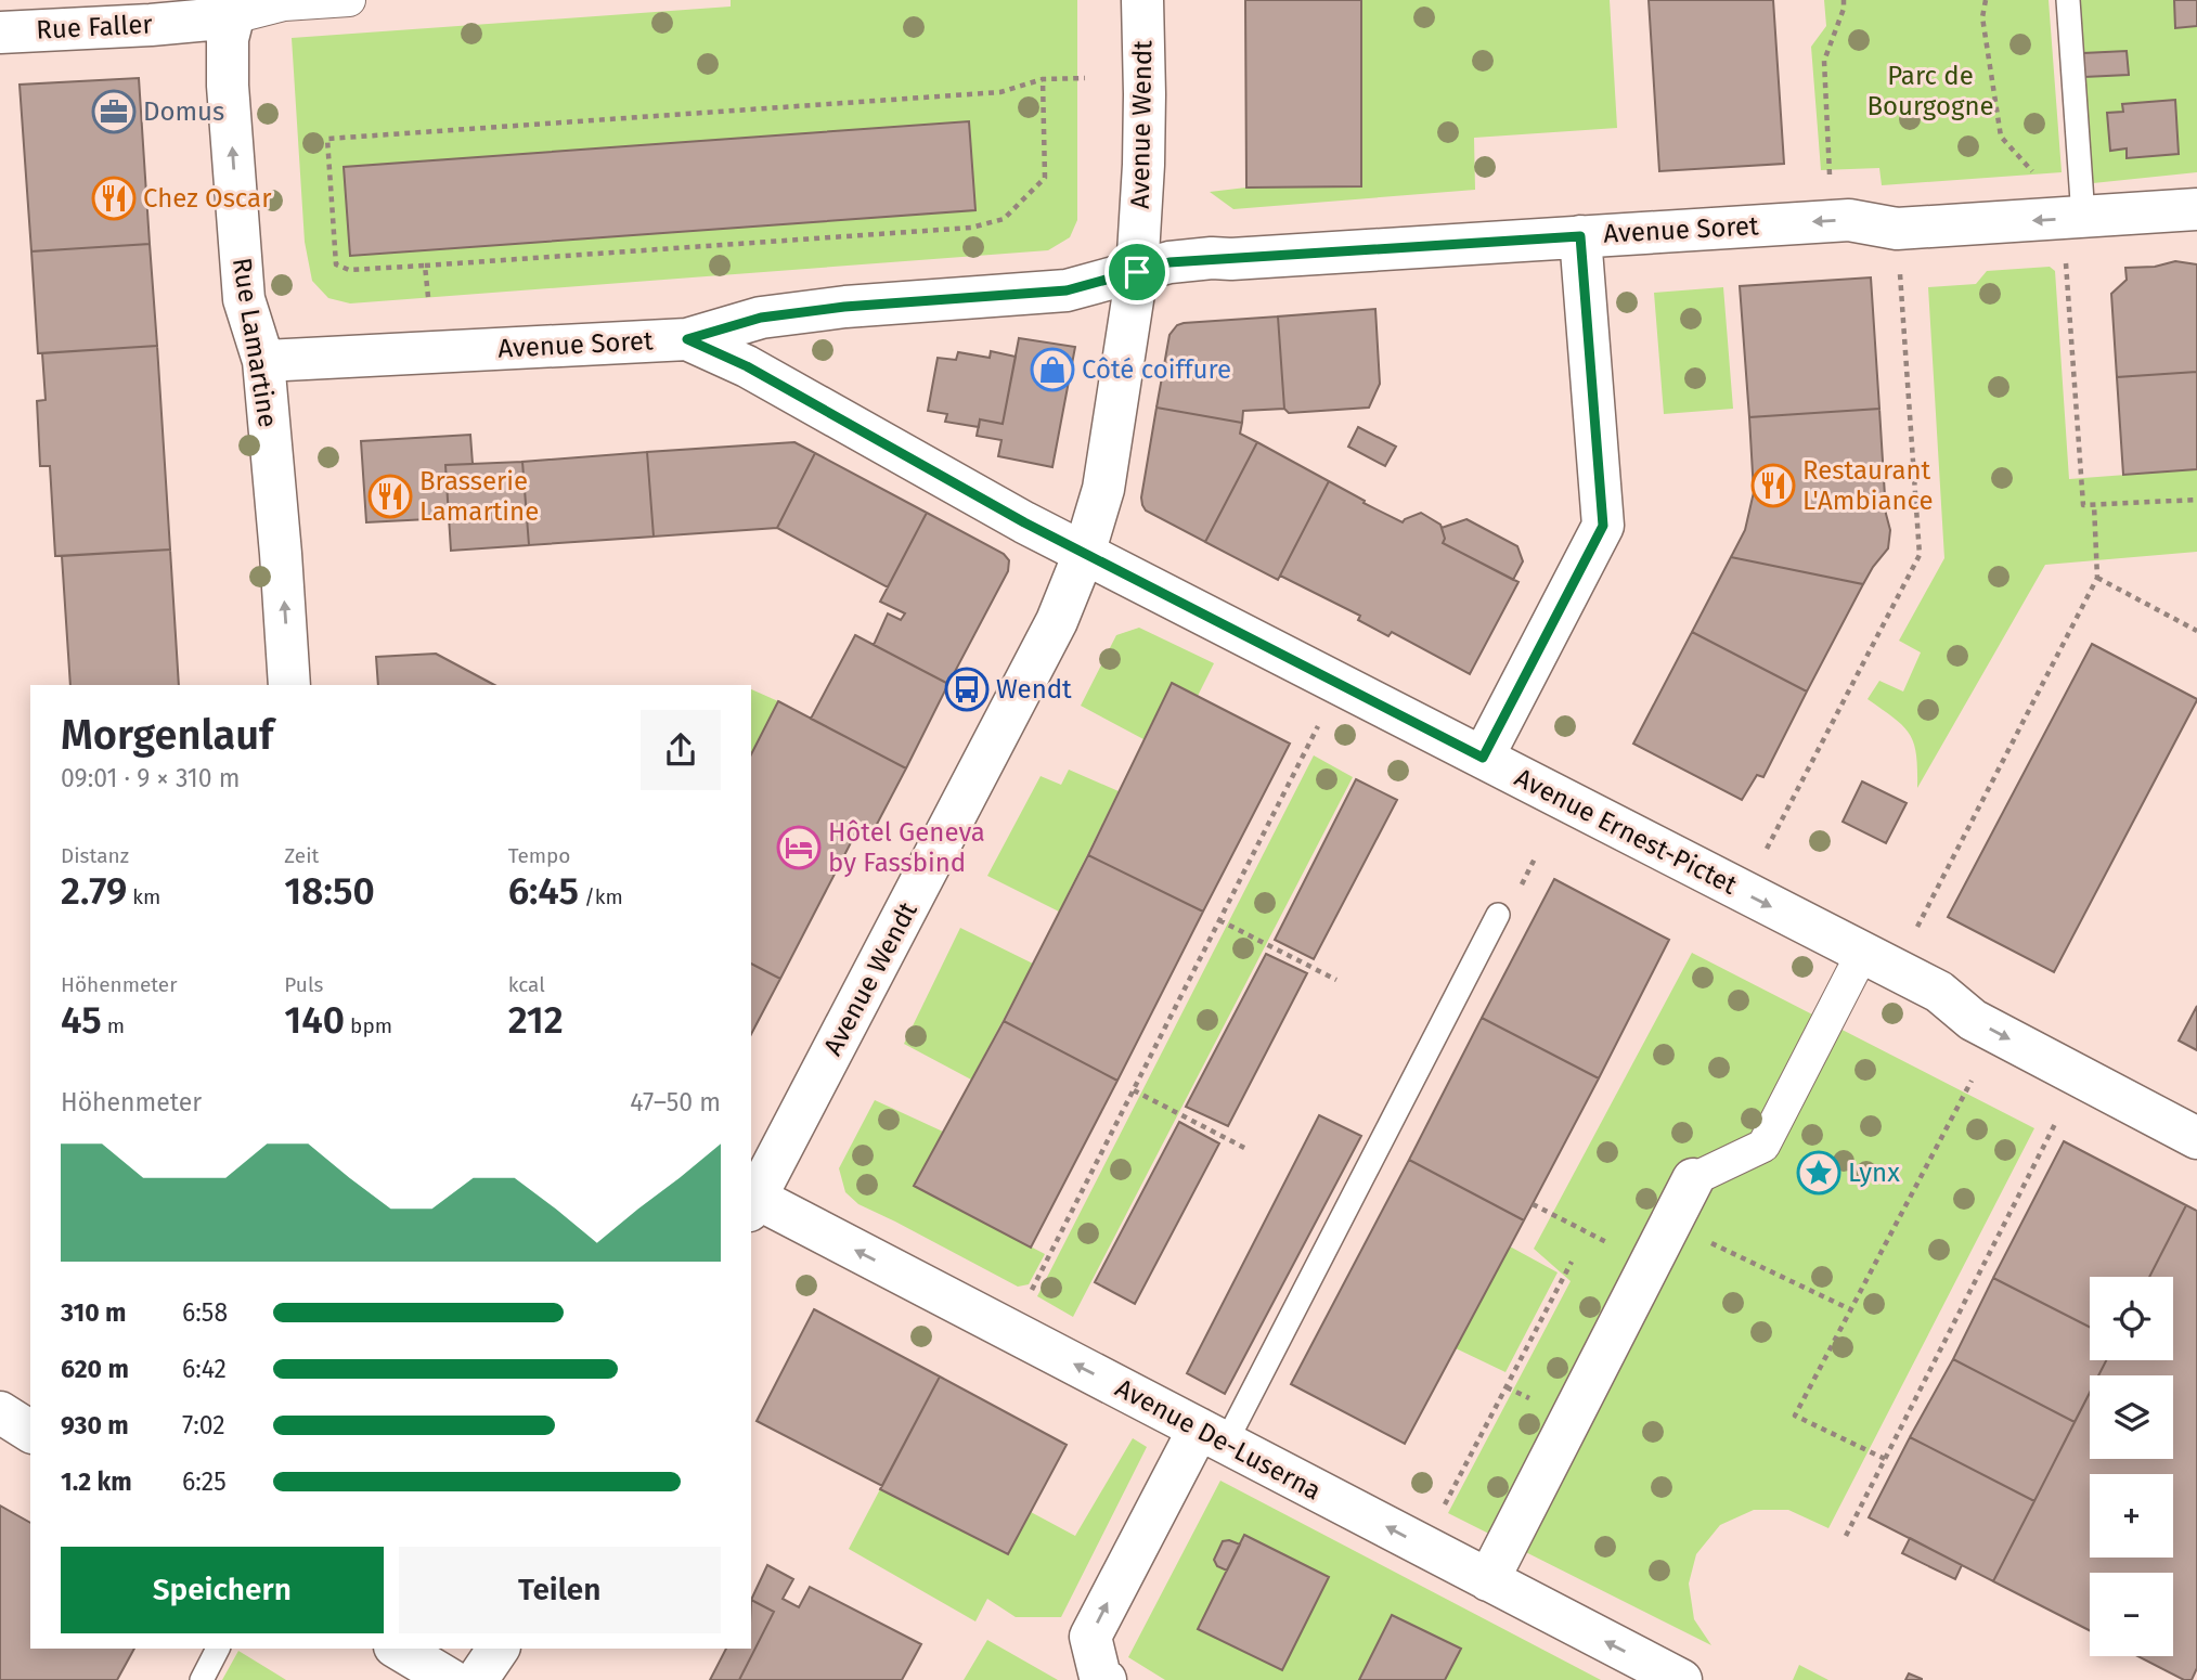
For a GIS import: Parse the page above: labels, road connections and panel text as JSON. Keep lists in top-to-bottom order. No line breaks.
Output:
{"streets":{"street":["Rue Faller","Avenue Wendt","Avenue Soret","Rue Lamartine","Avenue Ernest-Pictet","Avenue De-Luserna"]},"crossings":[["Rue Faller","Rue Lamartine"],["Avenue Wendt","Avenue Soret"],["Avenue Wendt","Avenue Ernest-Pictet"],["Avenue Wendt","Avenue De-Luserna"],["Avenue Soret","Rue Lamartine"],["Avenue Soret","Avenue Ernest-Pictet"]],"one_way":["Rue Lamartine","Avenue Ernest-Pictet","Avenue De-Luserna"],"parks":["Parc de Bourgogne"],"places":{"office":["Domus"],"restaurant":["Chez Oscar","Restaurant L'Ambiance","Brasserie Lamartine"],"shop":["Côté coiffure"],"bus stop":["Wendt"],"hotel":["Hôtel Geneva by Fassbind"],"place":["Lynx"]},"page":{"heading":["Morgenlauf","09:01 · 9 × 310 m"],"stats":[["Distanz","2.79 km"],["Zeit","18:50"],["Tempo","6:45 /km"],["Höhenmeter","45 m"],["Puls","140 bpm"],["kcal","212"]],"chart":["Höhenmeter","47–50 m"],"map_buttons":["+","−"],"list":[{"name":"310 m","note":"6:58"},{"name":"620 m","note":"6:42"},{"name":"930 m","note":"7:02"},{"name":"1.2 km","note":"6:25"}],"buttons":["Speichern","Teilen"]}}
